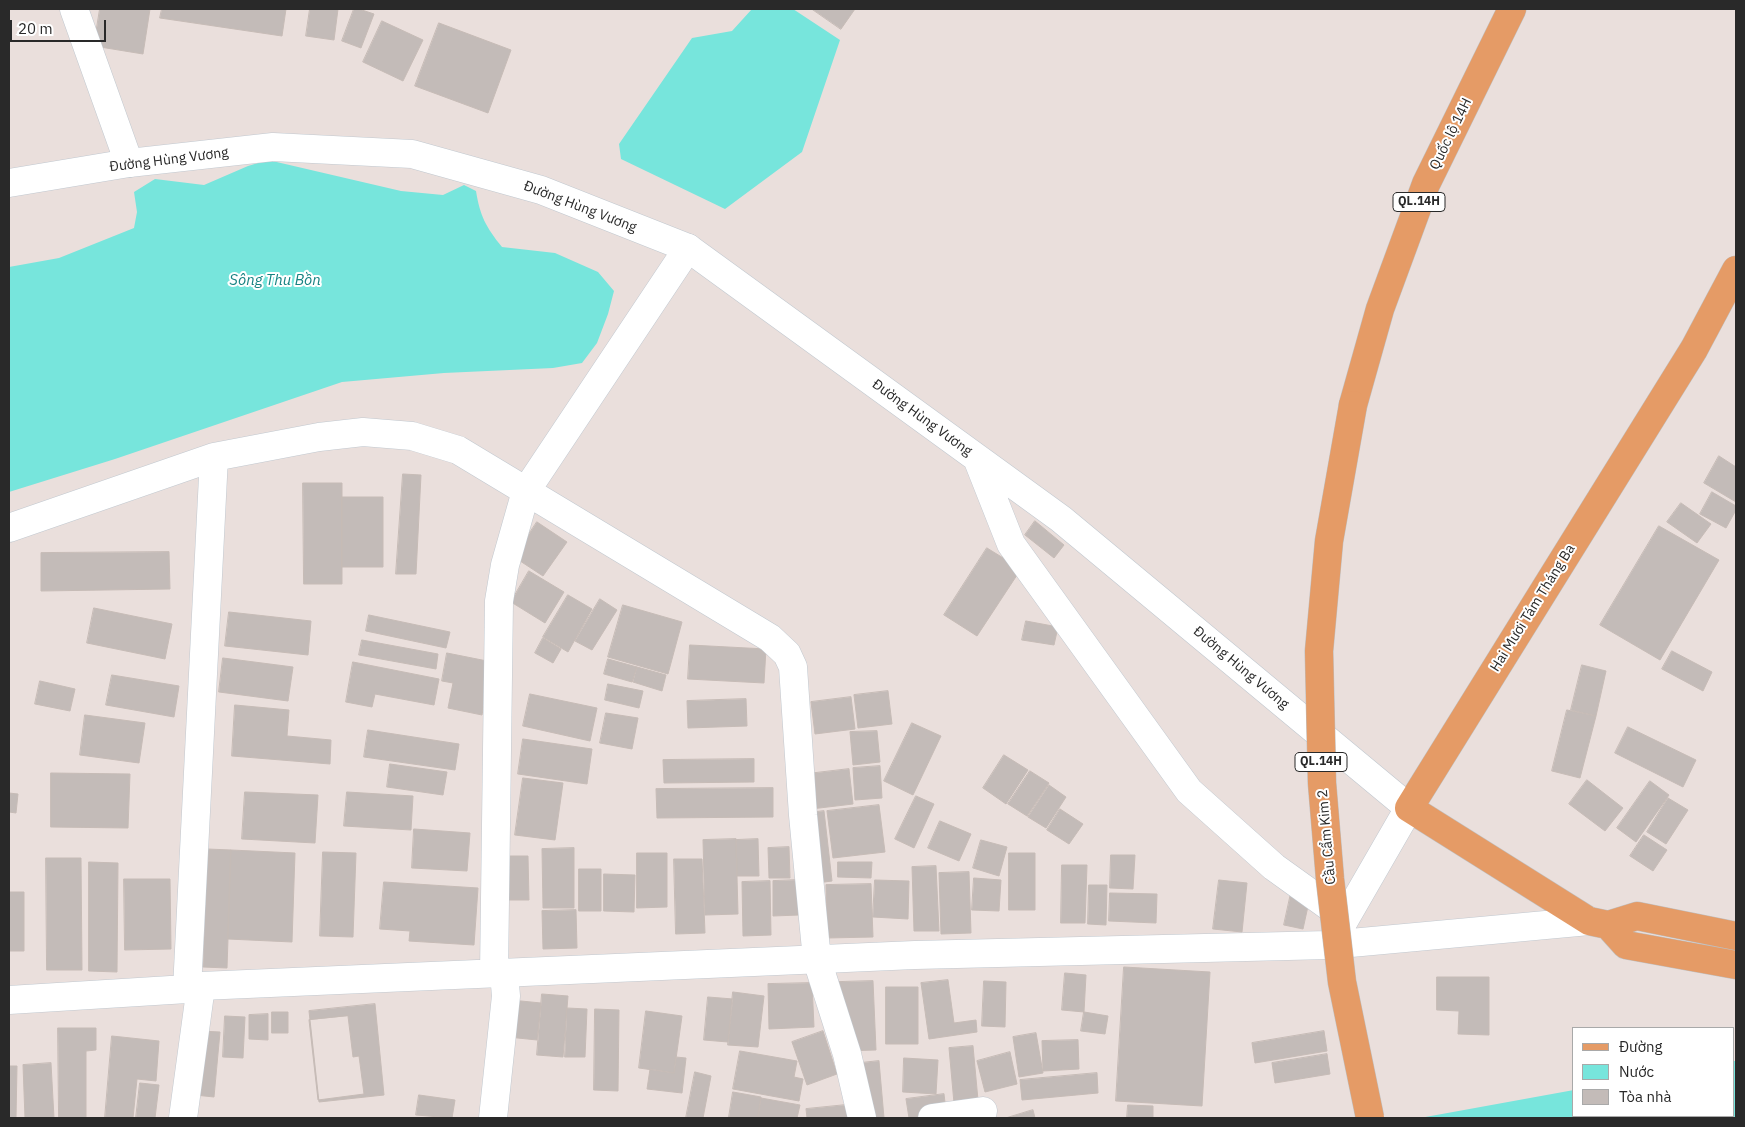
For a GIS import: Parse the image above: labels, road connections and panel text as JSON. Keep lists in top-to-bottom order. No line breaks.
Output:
{"streets":{"main road":["Quốc lộ 14H","Đường Hùng Vương","QL.14H","Hai Mươi Tám Tháng Ba","Cầu Cẩm Kim 2"]},"crossings":[["Quốc lộ 14H","Cầu Cẩm Kim 2"],["Đường Hùng Vương","Hai Mươi Tám Tháng Ba"]],"water":["Sông Thu Bồn"],"legend":["Đường","Nước","Tòa nhà"],"scale_bar":"20 m"}
